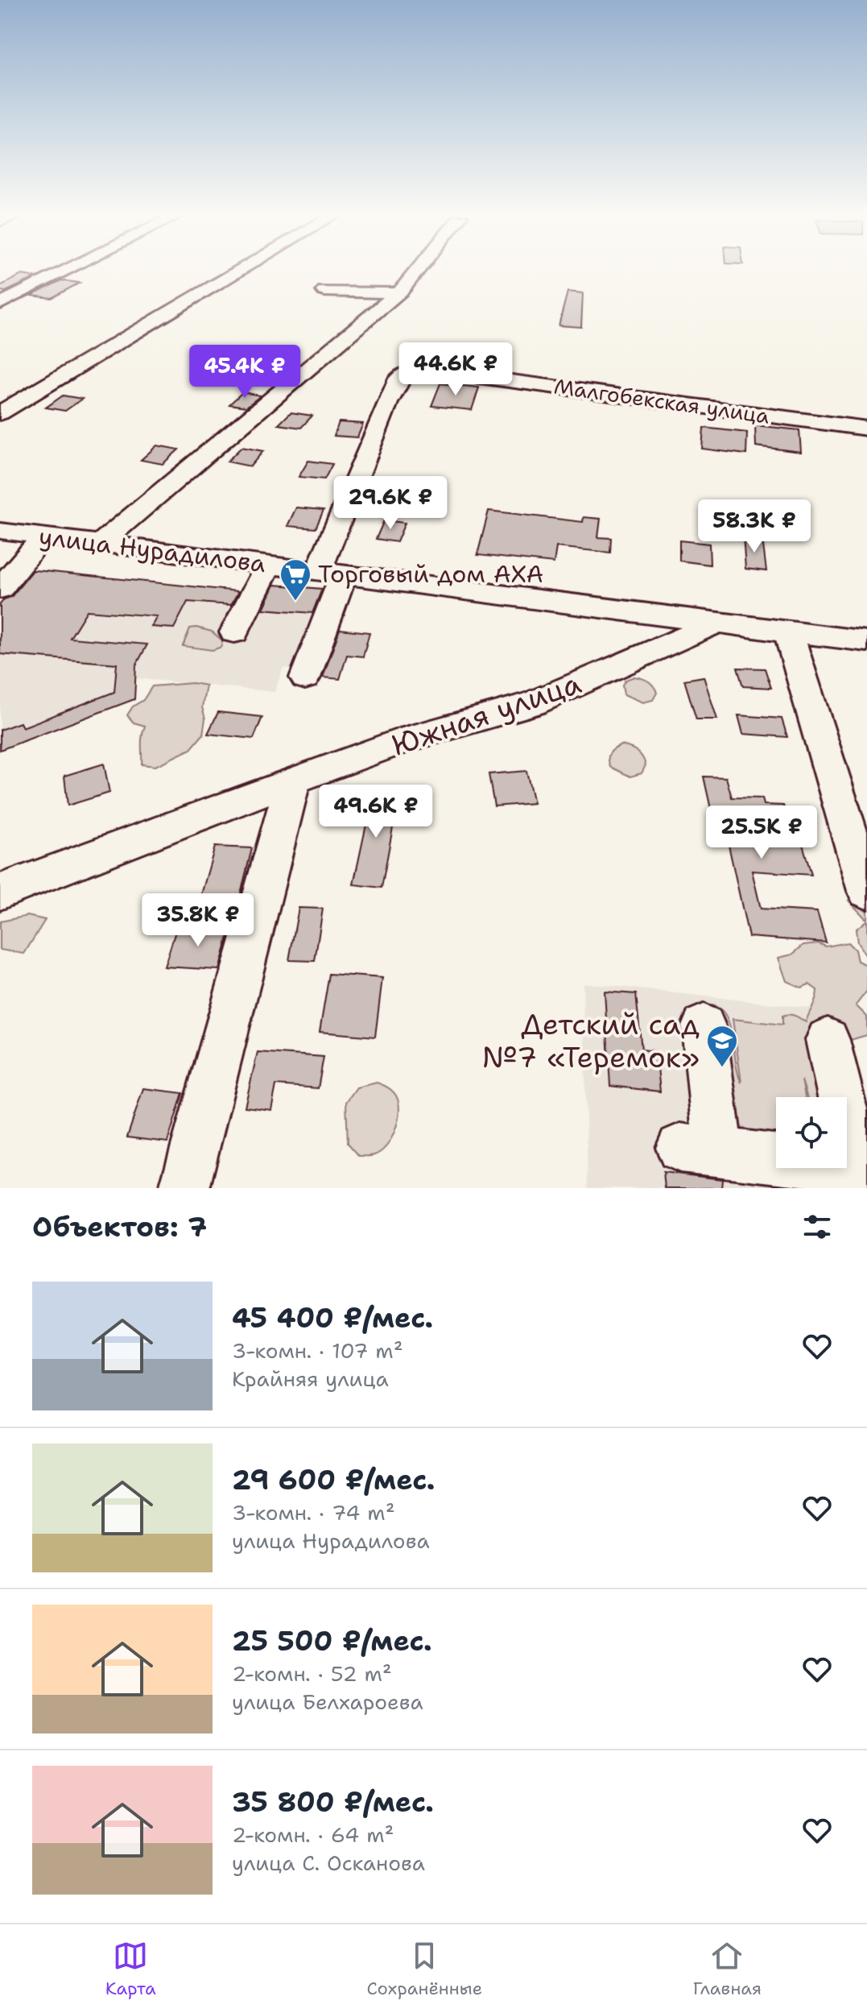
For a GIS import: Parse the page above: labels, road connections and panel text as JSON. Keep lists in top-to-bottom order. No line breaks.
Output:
{"streets":{"street":["Малгобекская улица","улица Нурадилова","Южная улица"]},"crossings":[["Малгобекская улица","улица Нурадилова"],["улица Нурадилова","Южная улица"]],"places":{"supermarket":["Торговый дом АХА"],"school or university":["Детский сад №7 «Теремок»"]},"page":{"price":["44.6K ₽","45.4K ₽","29.6K ₽","58.3K ₽","49.6K ₽","25.5K ₽","35.8K ₽"],"heading":"Объектов: 7","list":[{"name":"45 400 ₽/мес.","note":"3-комн. · 107 m² · Крайняя улица"},{"name":"29 600 ₽/мес.","note":"3-комн. · 74 m² · улица Нурадилова"},{"name":"25 500 ₽/мес.","note":"2-комн. · 52 m² · улица Белхароева"},{"name":"35 800 ₽/мес.","note":"2-комн. · 64 m² · улица С. Осканова"}],"tabs":["Карта","Сохранённые","Главная"]}}
